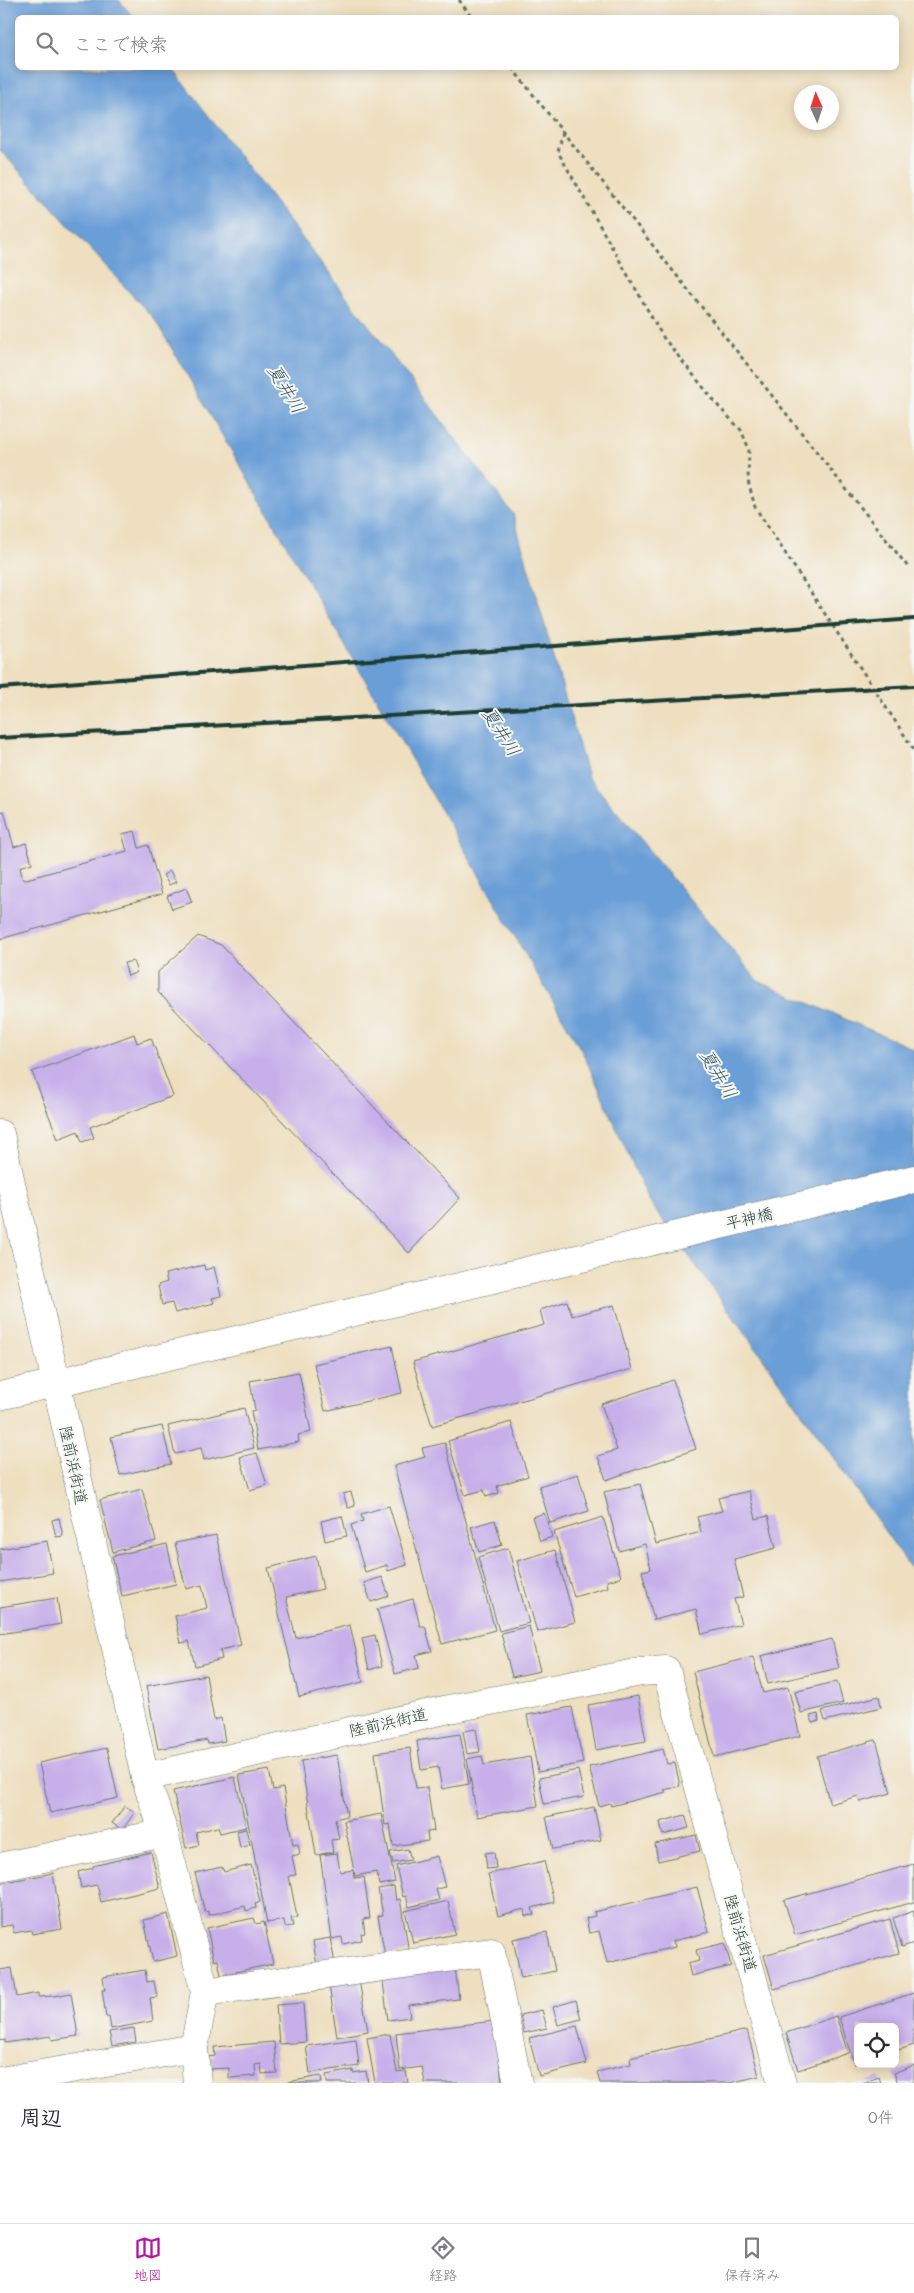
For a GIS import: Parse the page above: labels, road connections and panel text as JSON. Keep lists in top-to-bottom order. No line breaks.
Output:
{"streets":{"street":["平神橋","陸前浜街道"]},"crossings":[["平神橋","陸前浜街道"]],"water":["夏井川"],"north":"top","page":{"search":"ここで検索","heading":["周辺","0件"],"nav":["地図","経路","保存済み"]}}
